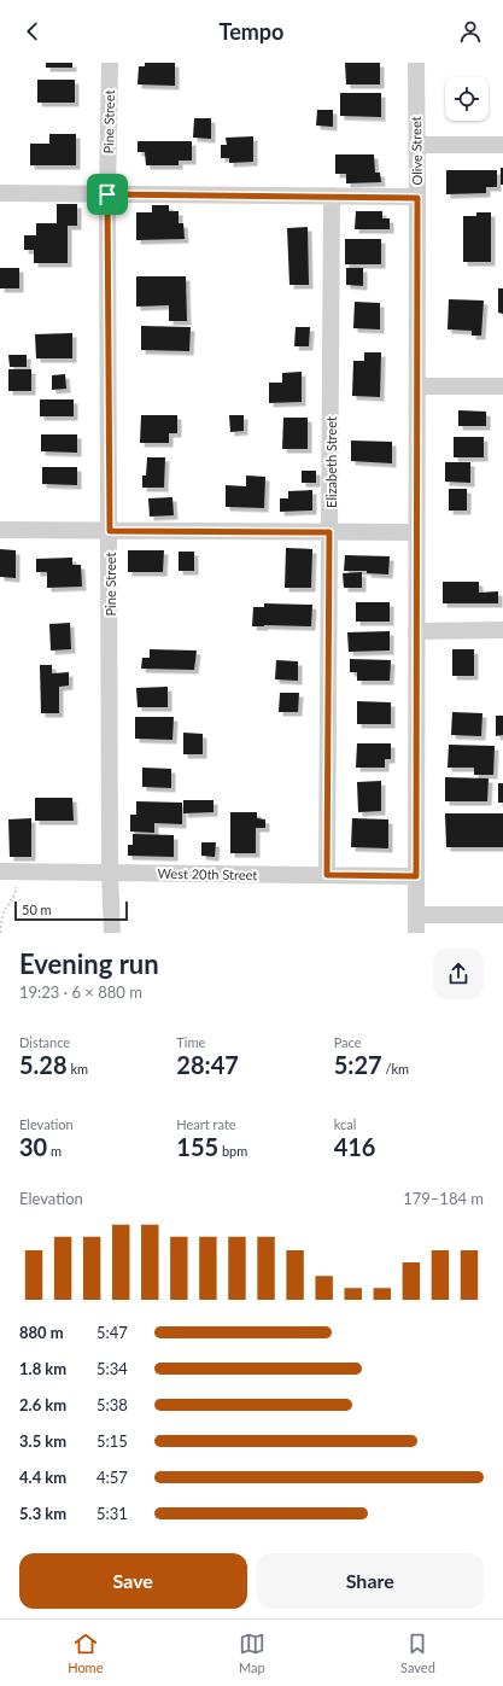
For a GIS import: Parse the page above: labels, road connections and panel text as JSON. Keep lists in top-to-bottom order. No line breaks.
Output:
{"streets":{"street":["Pine Street","Olive Street","Elizabeth Street","West 20th Street"]},"crossings":[["Pine Street","West 20th Street"],["Olive Street","West 20th Street"],["Elizabeth Street","West 20th Street"]],"scale_bar":"50 m","page":{"header":"Tempo","scale":"50 m","heading":["Evening run","19:23 · 6 × 880 m"],"stats":[["Distance","5.28 km"],["Time","28:47"],["Pace","5:27 /km"],["Elevation","30 m"],["Heart rate","155 bpm"],["kcal","416"]],"chart":["Elevation","179–184 m"],"list":[{"name":"880 m","note":"5:47"},{"name":"1.8 km","note":"5:34"},{"name":"2.6 km","note":"5:38"},{"name":"3.5 km","note":"5:15"},{"name":"4.4 km","note":"4:57"},{"name":"5.3 km","note":"5:31"}],"buttons":["Save","Share"],"tabs":["Home","Map","Saved"]}}
